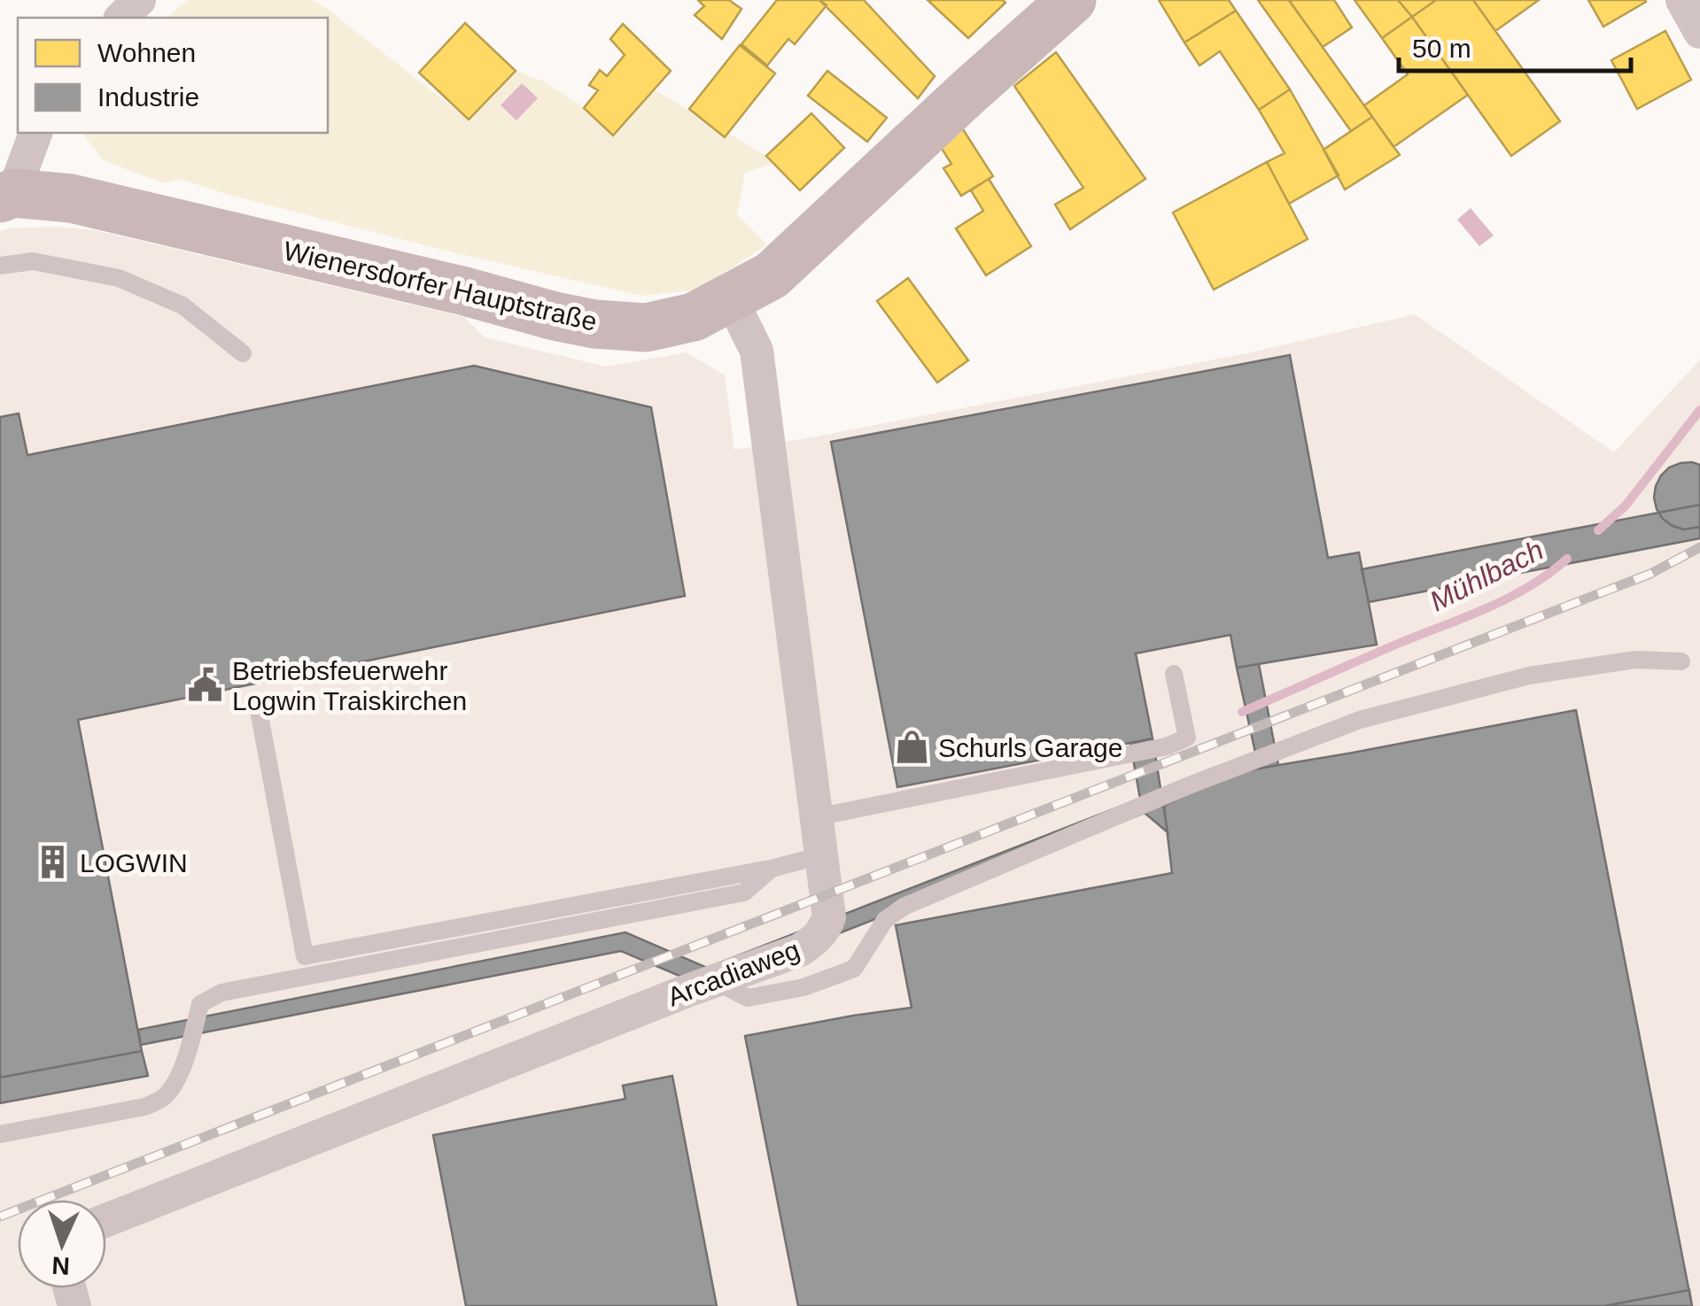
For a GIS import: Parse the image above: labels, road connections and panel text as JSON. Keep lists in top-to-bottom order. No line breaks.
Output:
{"streets":{"street":["Wienersdorfer Hauptstraße","Arcadiaweg"]},"crossings":[["Wienersdorfer Hauptstraße","Arcadiaweg"]],"water":["Mühlbach"],"places":{"public building":["Betriebsfeuerwehr Logwin Traiskirchen"],"shop":["Schurls Garage"],"building":["LOGWIN"]},"legend":["Wohnen","Industrie"],"scale_bar":"50 m","north":"bottom"}
